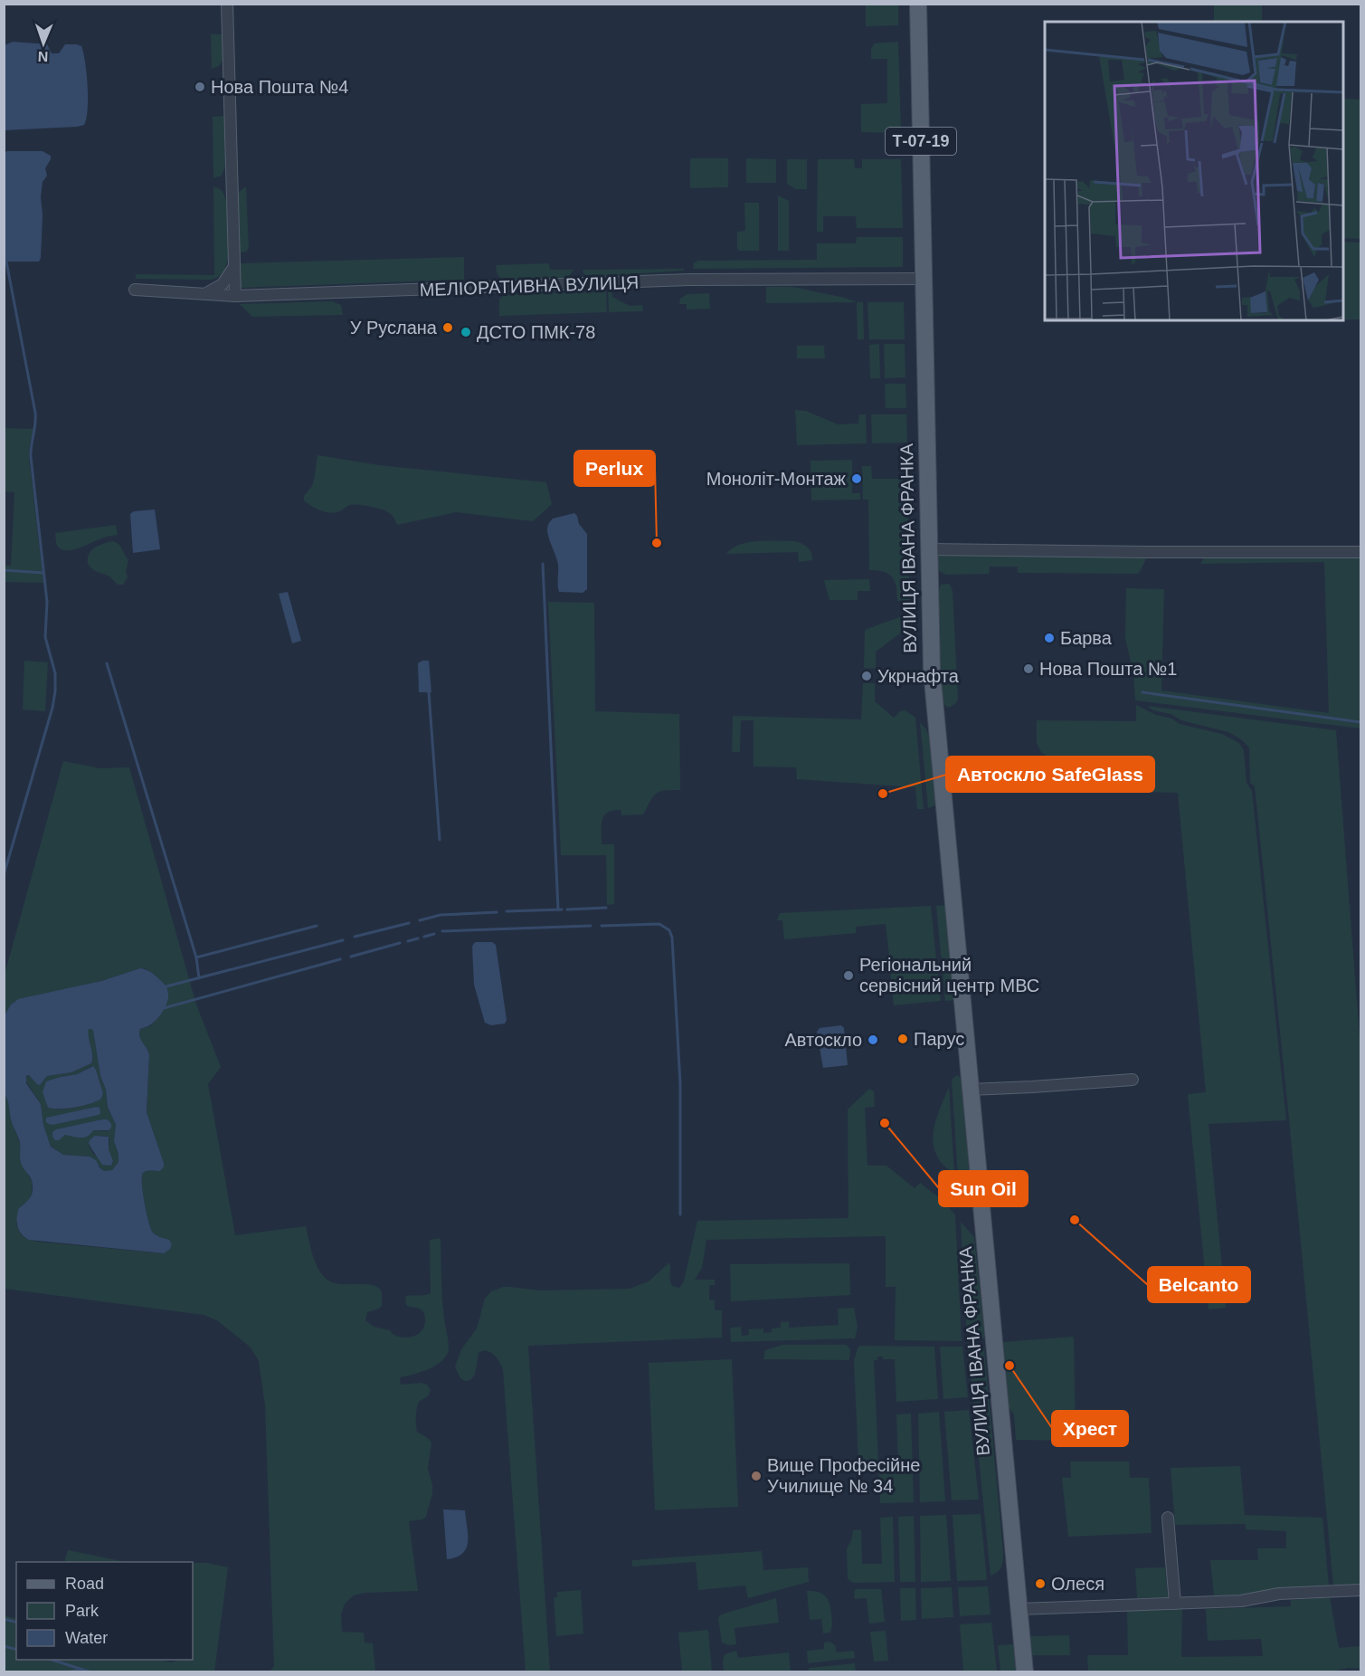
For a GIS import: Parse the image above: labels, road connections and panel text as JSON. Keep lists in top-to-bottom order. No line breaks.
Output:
{"streets":{"main road":["Т-07-19","ВУЛИЦЯ ІВАНА ФРАНКА"],"street":["МЕЛІОРАТИВНА ВУЛИЦЯ"]},"crossings":[["МЕЛІОРАТИВНА ВУЛИЦЯ","ВУЛИЦЯ ІВАНА ФРАНКА"]],"places":["Нова Пошта №4","У Руслана","ДСТО ПМК-78","Моноліт-Монтаж","Perlux","Барва","Нова Пошта №1","Укрнафта","Автоскло SafeGlass","Регіональний сервісний центр МВС","Парус","Автоскло","Sun Oil","Belcanto","Хрест","Вище Професійне Училище № 34","Олеся"],"legend":["Road","Park","Water"],"north":"bottom"}
